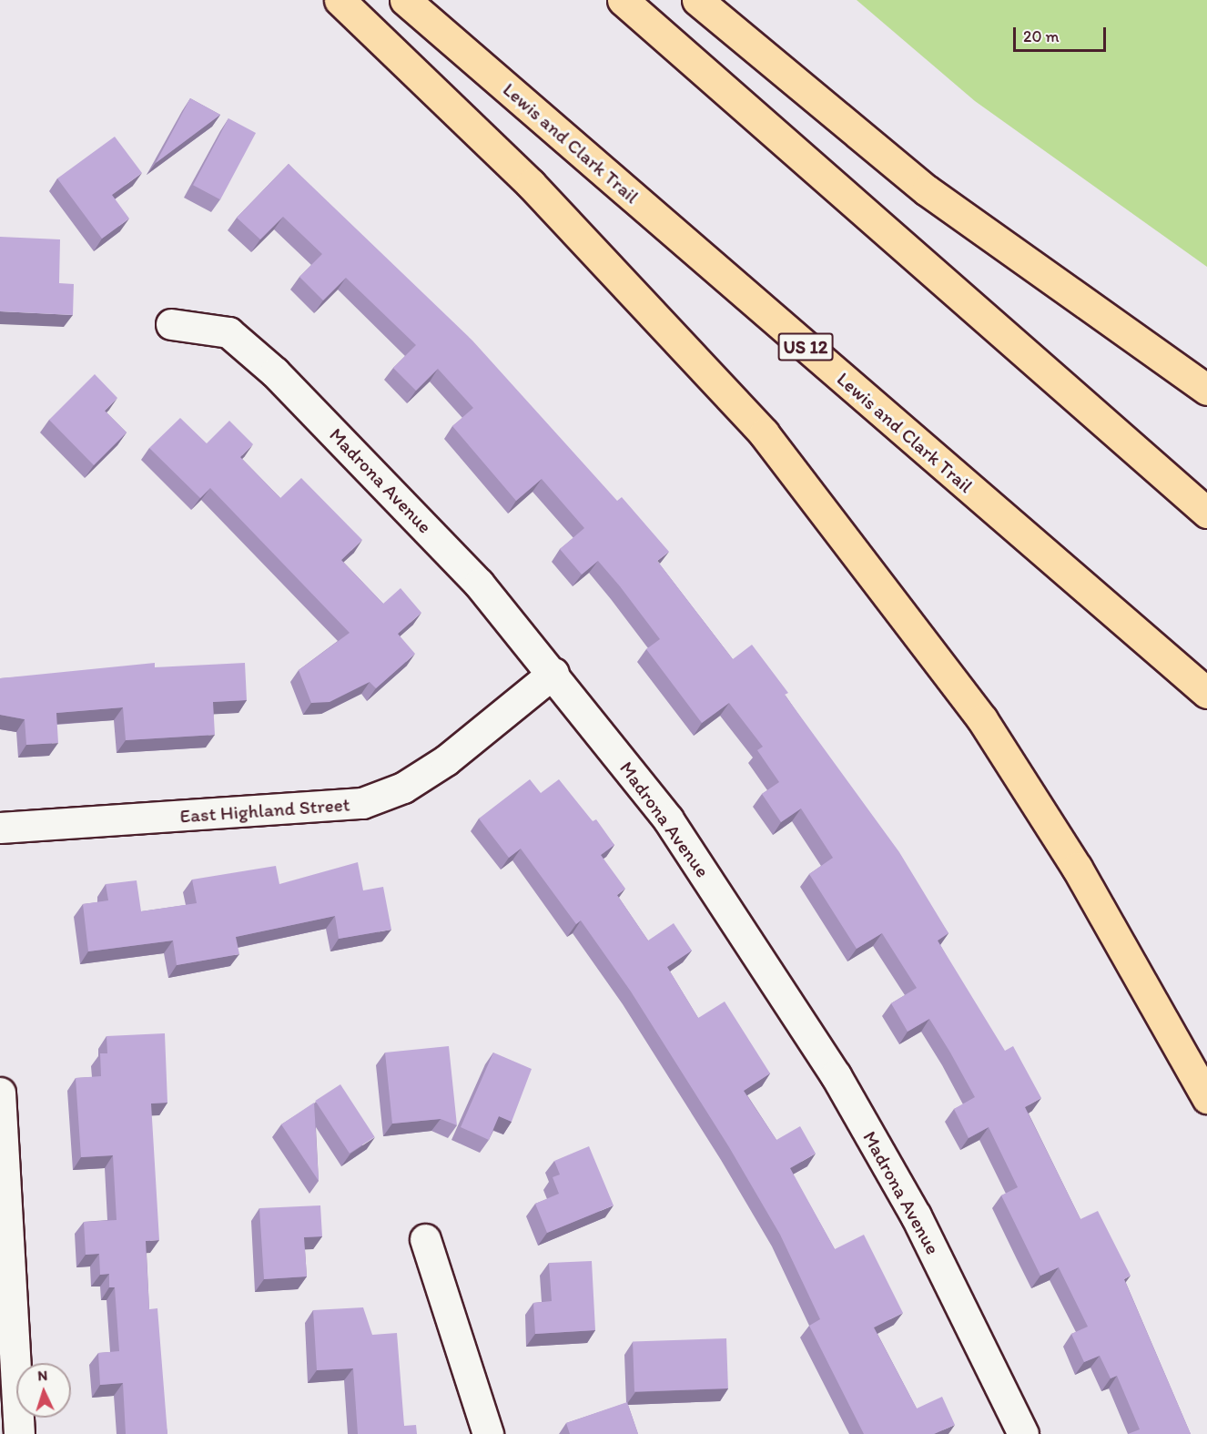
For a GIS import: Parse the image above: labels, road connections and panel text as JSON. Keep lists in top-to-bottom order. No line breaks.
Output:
{"streets":{"highway":["Lewis and Clark Trail","US 12"],"street":["Madrona Avenue","East Highland Street"]},"crossings":[["Madrona Avenue","East Highland Street"]],"scale_bar":"20 m","north":"top"}
